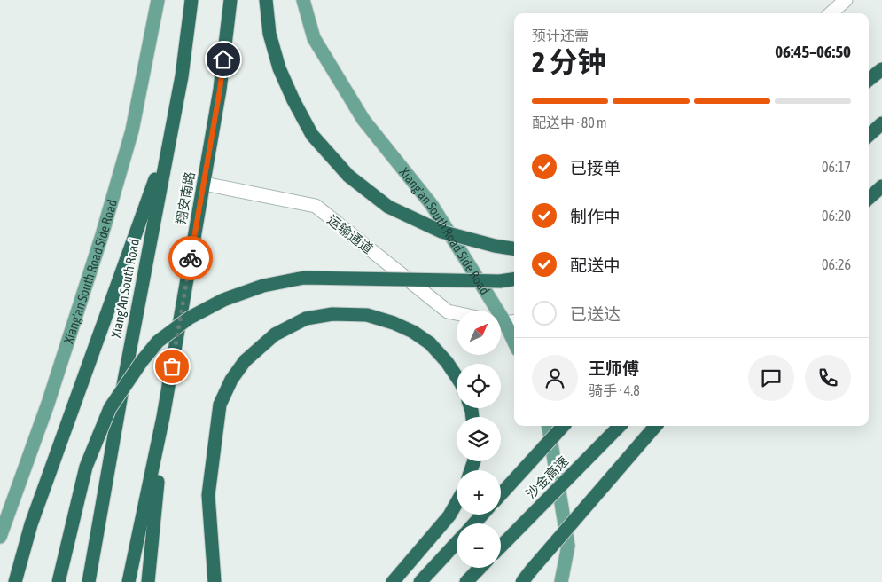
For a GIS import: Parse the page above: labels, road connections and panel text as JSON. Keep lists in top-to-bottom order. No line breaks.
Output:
{"streets":{"highway":["翔安南路","Xiang'An South Road","沙金高速"],"main road":["Xiang'an South Road Side Road"],"street":["运输通道"]},"crossings":[["翔安南路","运输通道"]],"north":"top right","page":{"heading":["2 分钟","预计还需","06:45–06:50"],"panel":["王师傅","骑手 · 4.8"],"bar":"配送中 · 80 m","list":[["已接单","06:17"],["制作中","06:20"],["配送中","06:26"],"已送达"],"map_buttons":["+","−"]}}
